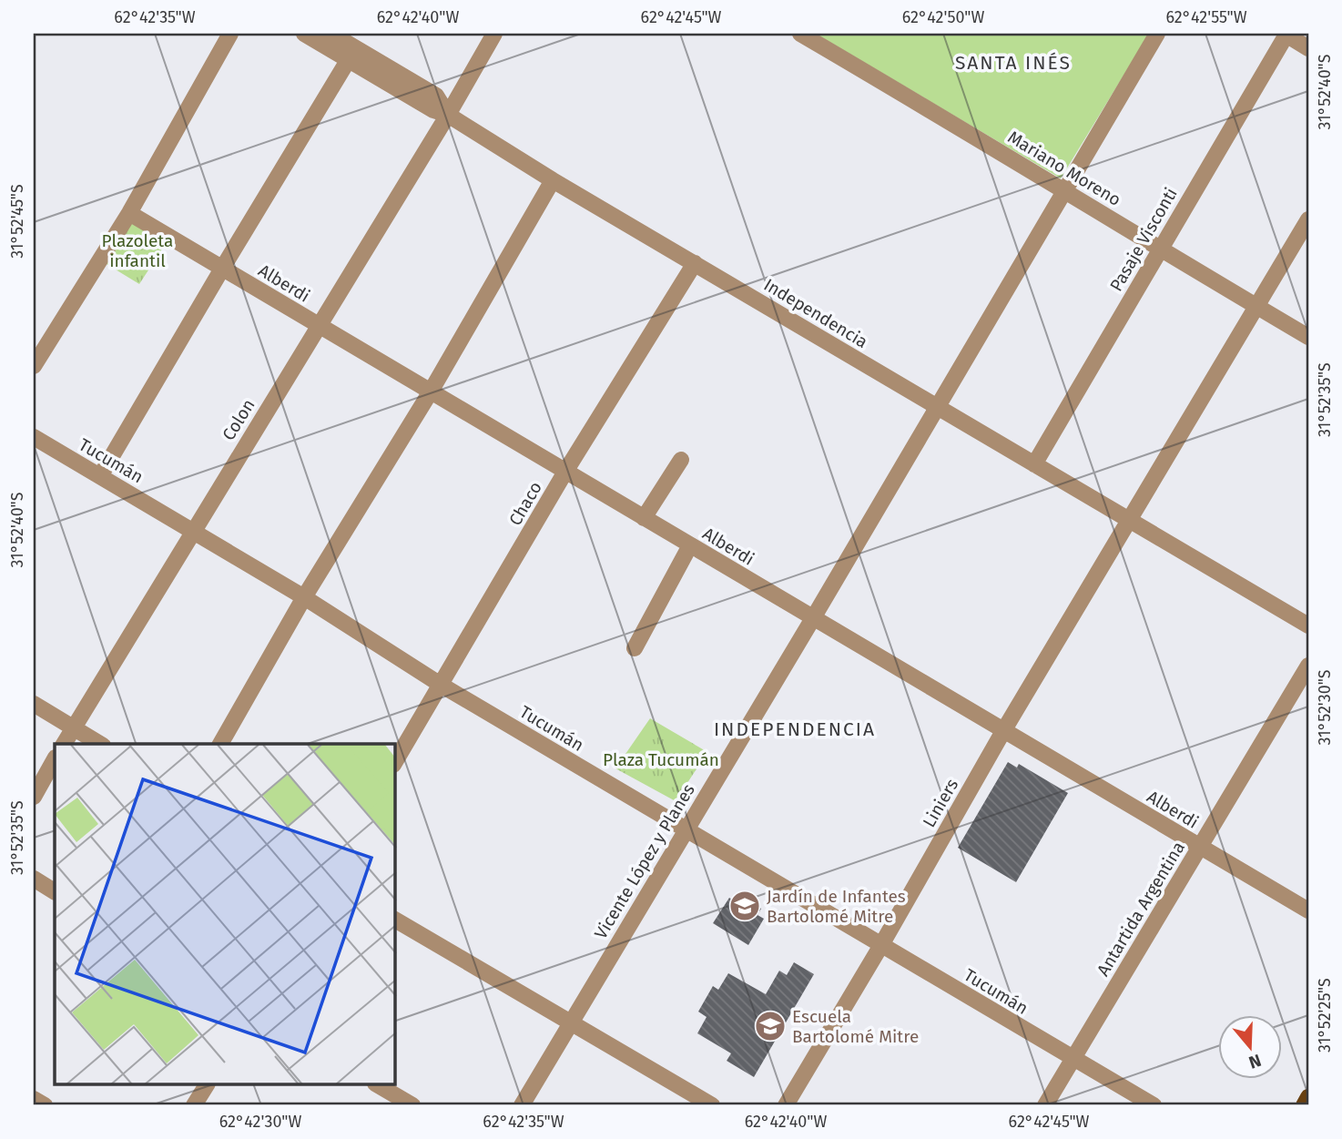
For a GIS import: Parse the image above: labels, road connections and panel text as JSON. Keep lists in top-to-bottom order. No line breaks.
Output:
{"streets":{"street":["Mariano Moreno","Pasaje Visconti","Alberdi","Independencia","Colon","Tucumán","Chaco","Liniers","Vicente López y Planes","Antartida Argentina"]},"crossings":[["Mariano Moreno","Pasaje Visconti"],["Mariano Moreno","Liniers"],["Mariano Moreno","Vicente López y Planes"],["Pasaje Visconti","Independencia"],["Alberdi","Colon"],["Alberdi","Chaco"],["Alberdi","Liniers"],["Alberdi","Vicente López y Planes"],["Alberdi","Antartida Argentina"],["Independencia","Colon"],["Independencia","Chaco"],["Independencia","Liniers"],["Independencia","Vicente López y Planes"],["Colon","Tucumán"],["Tucumán","Chaco"],["Tucumán","Liniers"],["Tucumán","Vicente López y Planes"],["Tucumán","Antartida Argentina"]],"districts":["SANTA INÉS","INDEPENDENCIA"],"parks":["Plazoleta infantil","Plaza Tucumán"],"places":{"school or university":["Jardín de Infantes Bartolomé Mitre","Escuela Bartolomé Mitre"]},"north":"bottom","coordinates":["62°42'35\"W","62°42'40\"W","62°42'45\"W","62°42'50\"W","62°42'55\"W","31°52'40\"S","31°52'45\"S","31°52'35\"S","31°52'30\"S","31°52'25\"S","62°42'30\"W"]}
